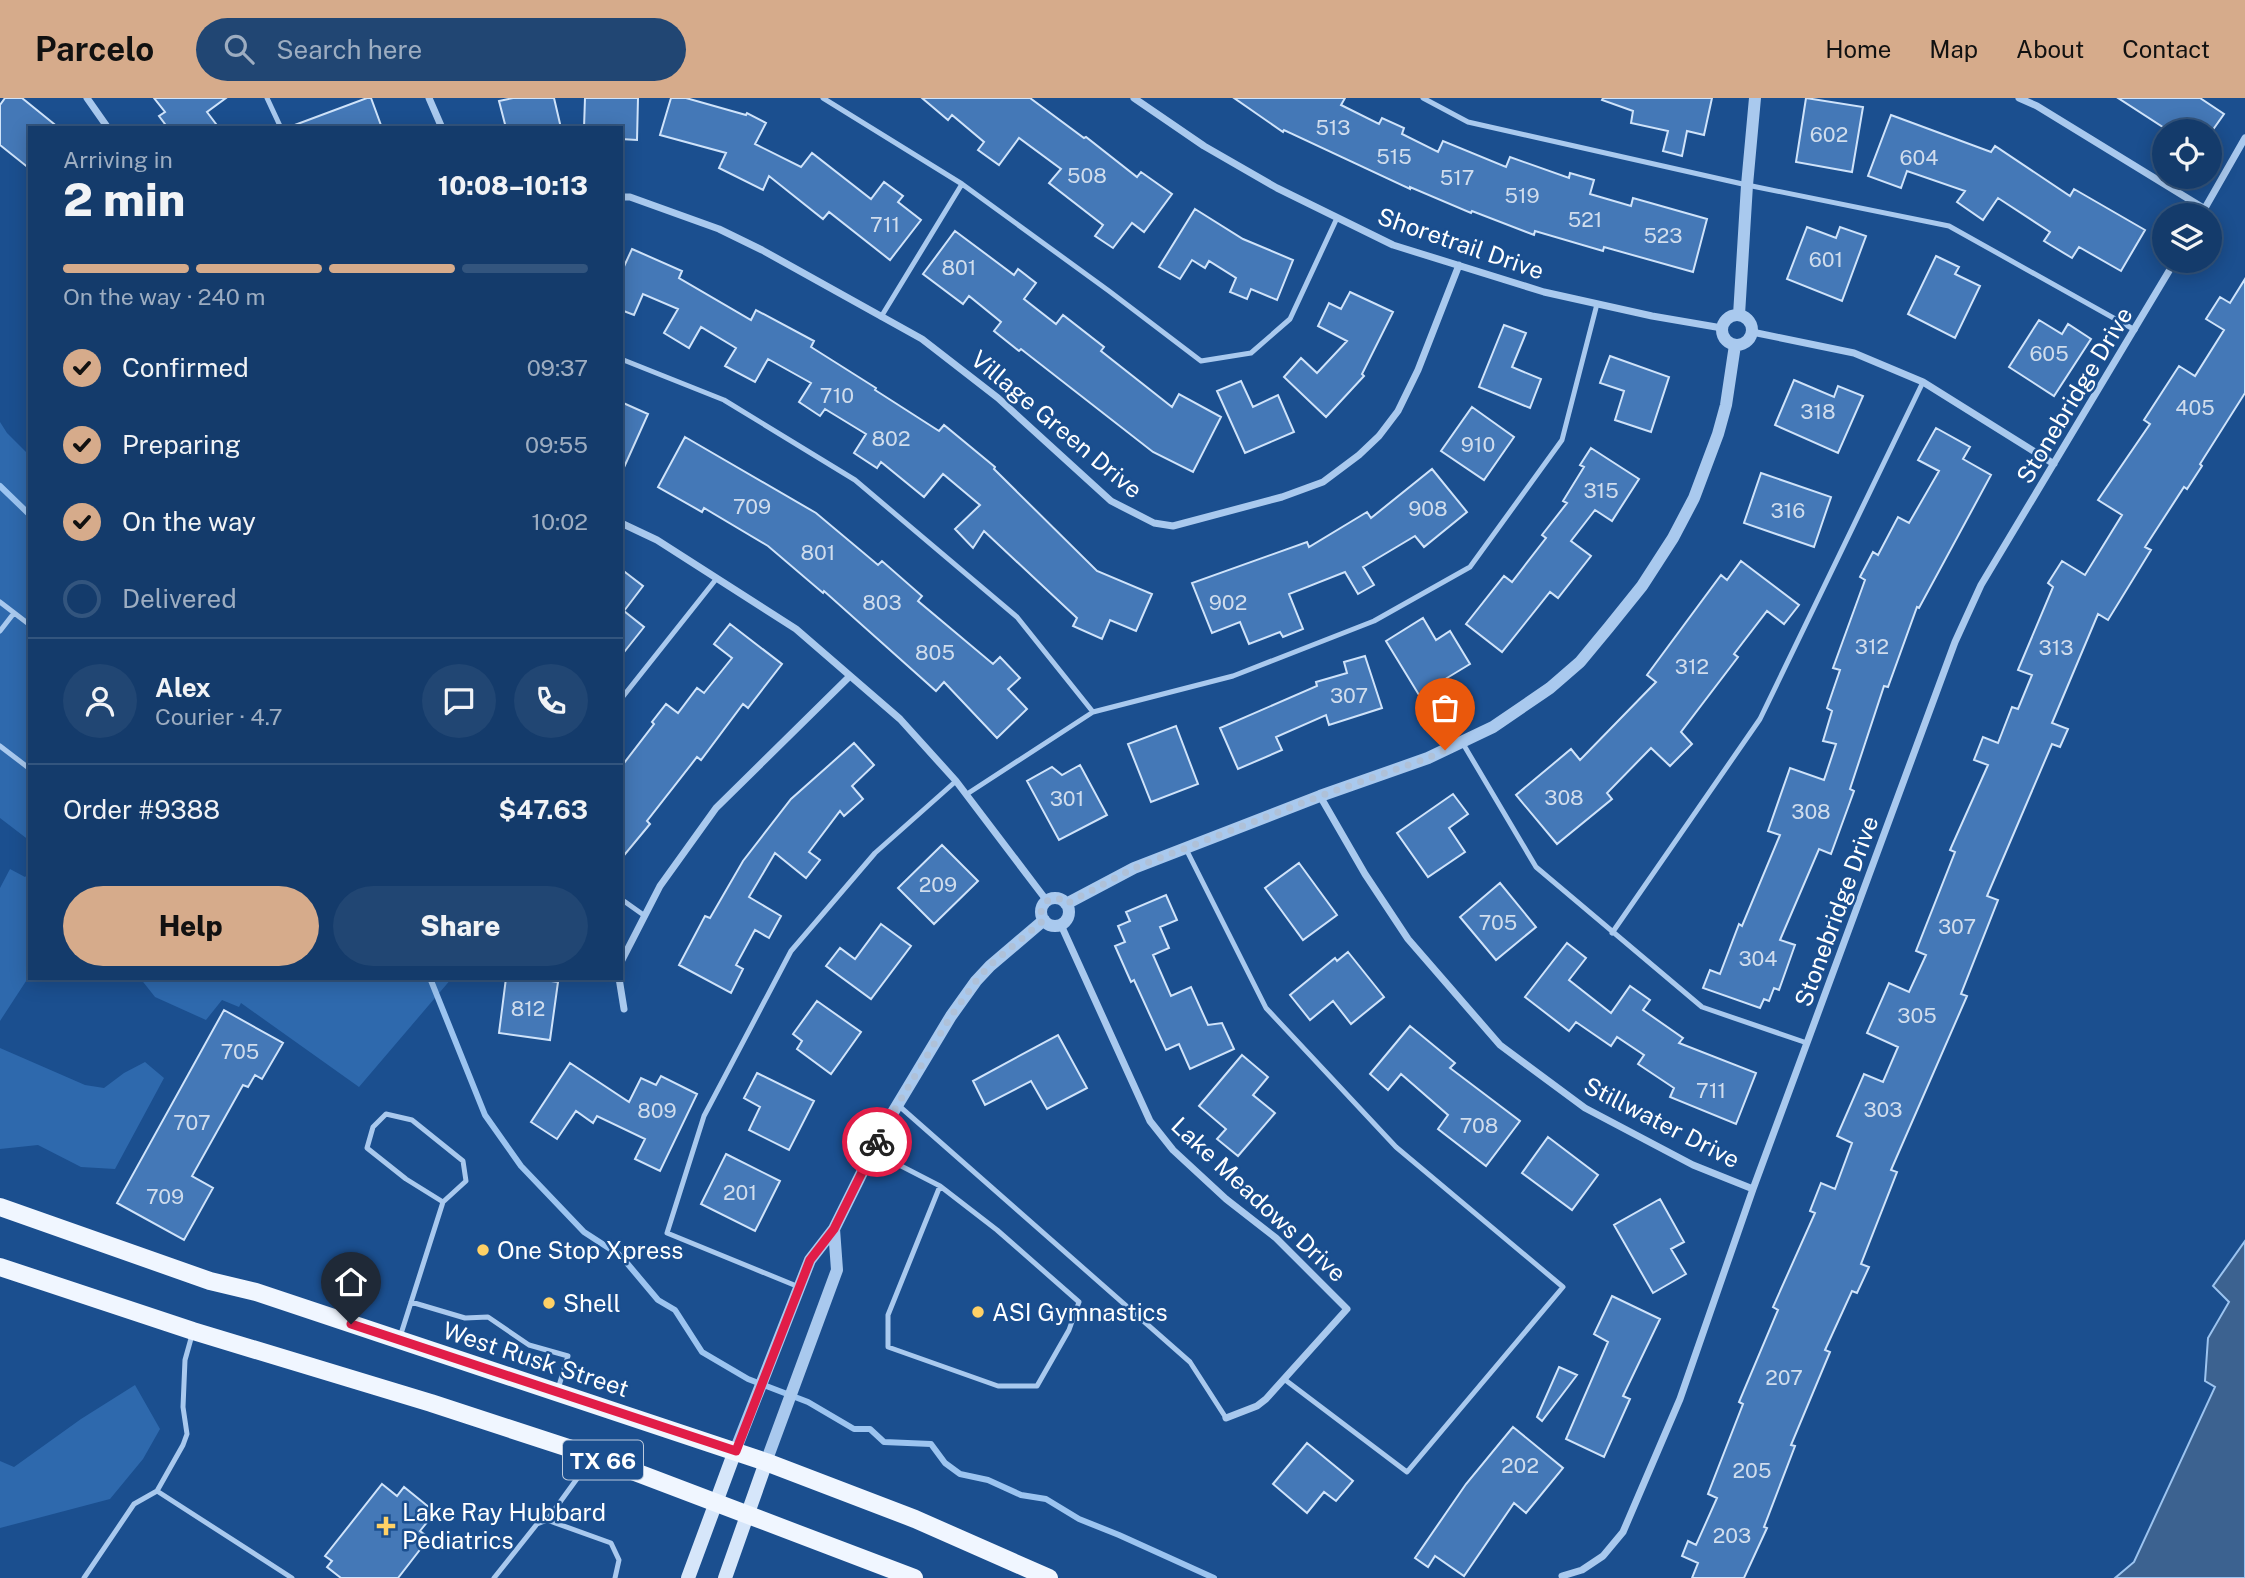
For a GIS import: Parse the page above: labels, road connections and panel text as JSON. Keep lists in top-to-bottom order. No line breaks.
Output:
{"streets":{"main road":["West Rusk Street","TX 66"],"street":["Shoretrail Drive","Stonebridge Drive","Village Green Drive","Stillwater Drive","Lake Meadows Drive"]},"crossings":[["Shoretrail Drive","Village Green Drive"],["Stonebridge Drive","Stillwater Drive"]],"places":{"other":["One Stop Xpress","Shell","ASI Gymnastics"],"health":["Lake Ray Hubbard Pediatrics"]},"house_numbers":["513","602","515","604","508","517","519","521","711","523","601","801","605","710","405","318","802","910","315","709","908","316","801","803","902","312","313","805","312","307","308","301","308","209","705","307","304","812","305","705","711","303","809","707","708","201","709","207","202","205","203"],"page":{"header":"Parcelo","search":"Search here","nav":["Home","Map","About","Contact"],"heading":["2 min","Arriving in","10:08–10:13"],"panel":["Alex","Courier · 4.7","Order #9388","$47.63"],"bar":"On the way · 240 m","list":[["Confirmed","09:37"],["Preparing","09:55"],["On the way","10:02"],"Delivered"],"buttons":["Help","Share"]}}
